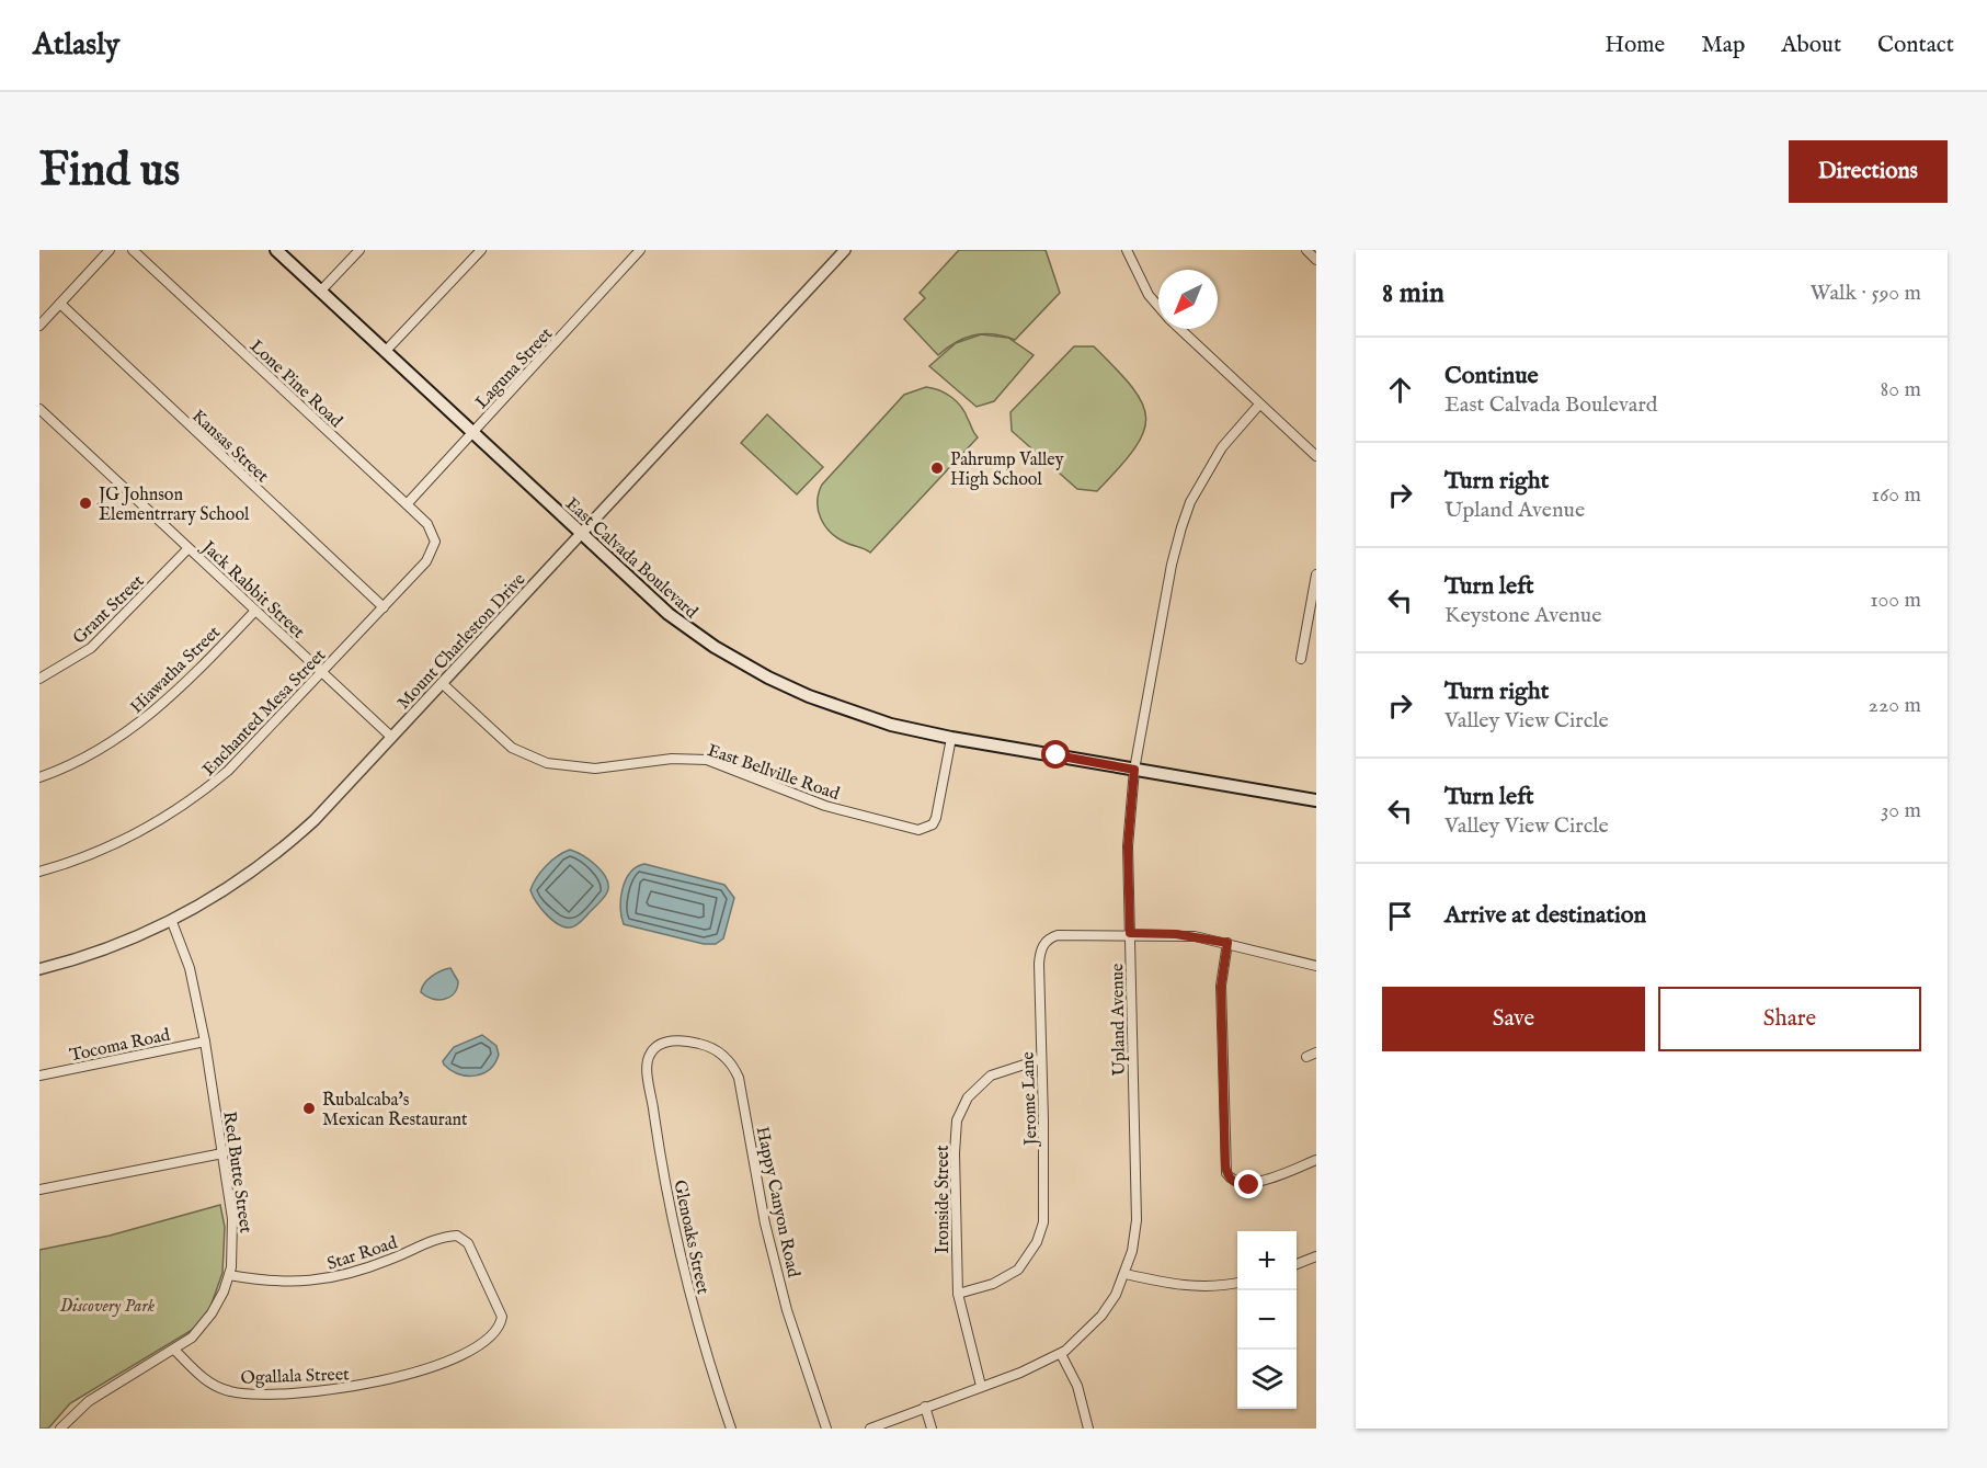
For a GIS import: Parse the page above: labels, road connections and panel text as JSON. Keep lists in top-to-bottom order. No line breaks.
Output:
{"streets":{"main road":["East Calvada Boulevard"],"street":["Laguna Street","Lone Pine Road","Kansas Street","Jack Rabbit Street","Grant Street","Mount Charleston Drive","Hiawatha Street","Enchanted Mesa Street","East Bellville Road","Upland Avenue","Tocoma Road","Jerome Lane","Red Butte Street","Ironside Street","Happy Canyon Road","Glenoaks Street","Star Road","Ogallala Street"]},"crossings":[["Laguna Street","Lone Pine Road"],["Laguna Street","East Calvada Boulevard"],["Lone Pine Road","Enchanted Mesa Street"],["Kansas Street","Enchanted Mesa Street"],["East Calvada Boulevard","Mount Charleston Drive"],["East Calvada Boulevard","East Bellville Road"],["East Calvada Boulevard","Upland Avenue"],["Jack Rabbit Street","Grant Street"],["Jack Rabbit Street","Mount Charleston Drive"],["Jack Rabbit Street","Hiawatha Street"],["Jack Rabbit Street","Enchanted Mesa Street"],["Mount Charleston Drive","East Bellville Road"],["Mount Charleston Drive","Red Butte Street"],["Upland Avenue","Jerome Lane"],["Upland Avenue","Ironside Street"],["Tocoma Road","Red Butte Street"],["Jerome Lane","Ironside Street"],["Red Butte Street","Star Road"],["Red Butte Street","Ogallala Street"],["Happy Canyon Road","Glenoaks Street"],["Star Road","Ogallala Street"]],"parks":["Discovery Park"],"places":["Pahrump Valley High School","JG Johnson Elementrrary School","Rubalcaba's Mexican Restaurant"],"north":"bottom left","page":{"header":"Atlasly","nav":["Home","Map","About","Contact"],"buttons":["Directions",["Save","Share"]],"title":"Find us","heading":["8 min","Walk · 590 m"],"list":[["Continue","East Calvada Boulevard","80 m"],["Turn right","Upland Avenue","160 m"],["Turn left","Keystone Avenue","100 m"],["Turn right","Valley View Circle","220 m"],["Turn left","Valley View Circle","30 m"],"Arrive at destination"],"map_buttons":["+","−"]}}
